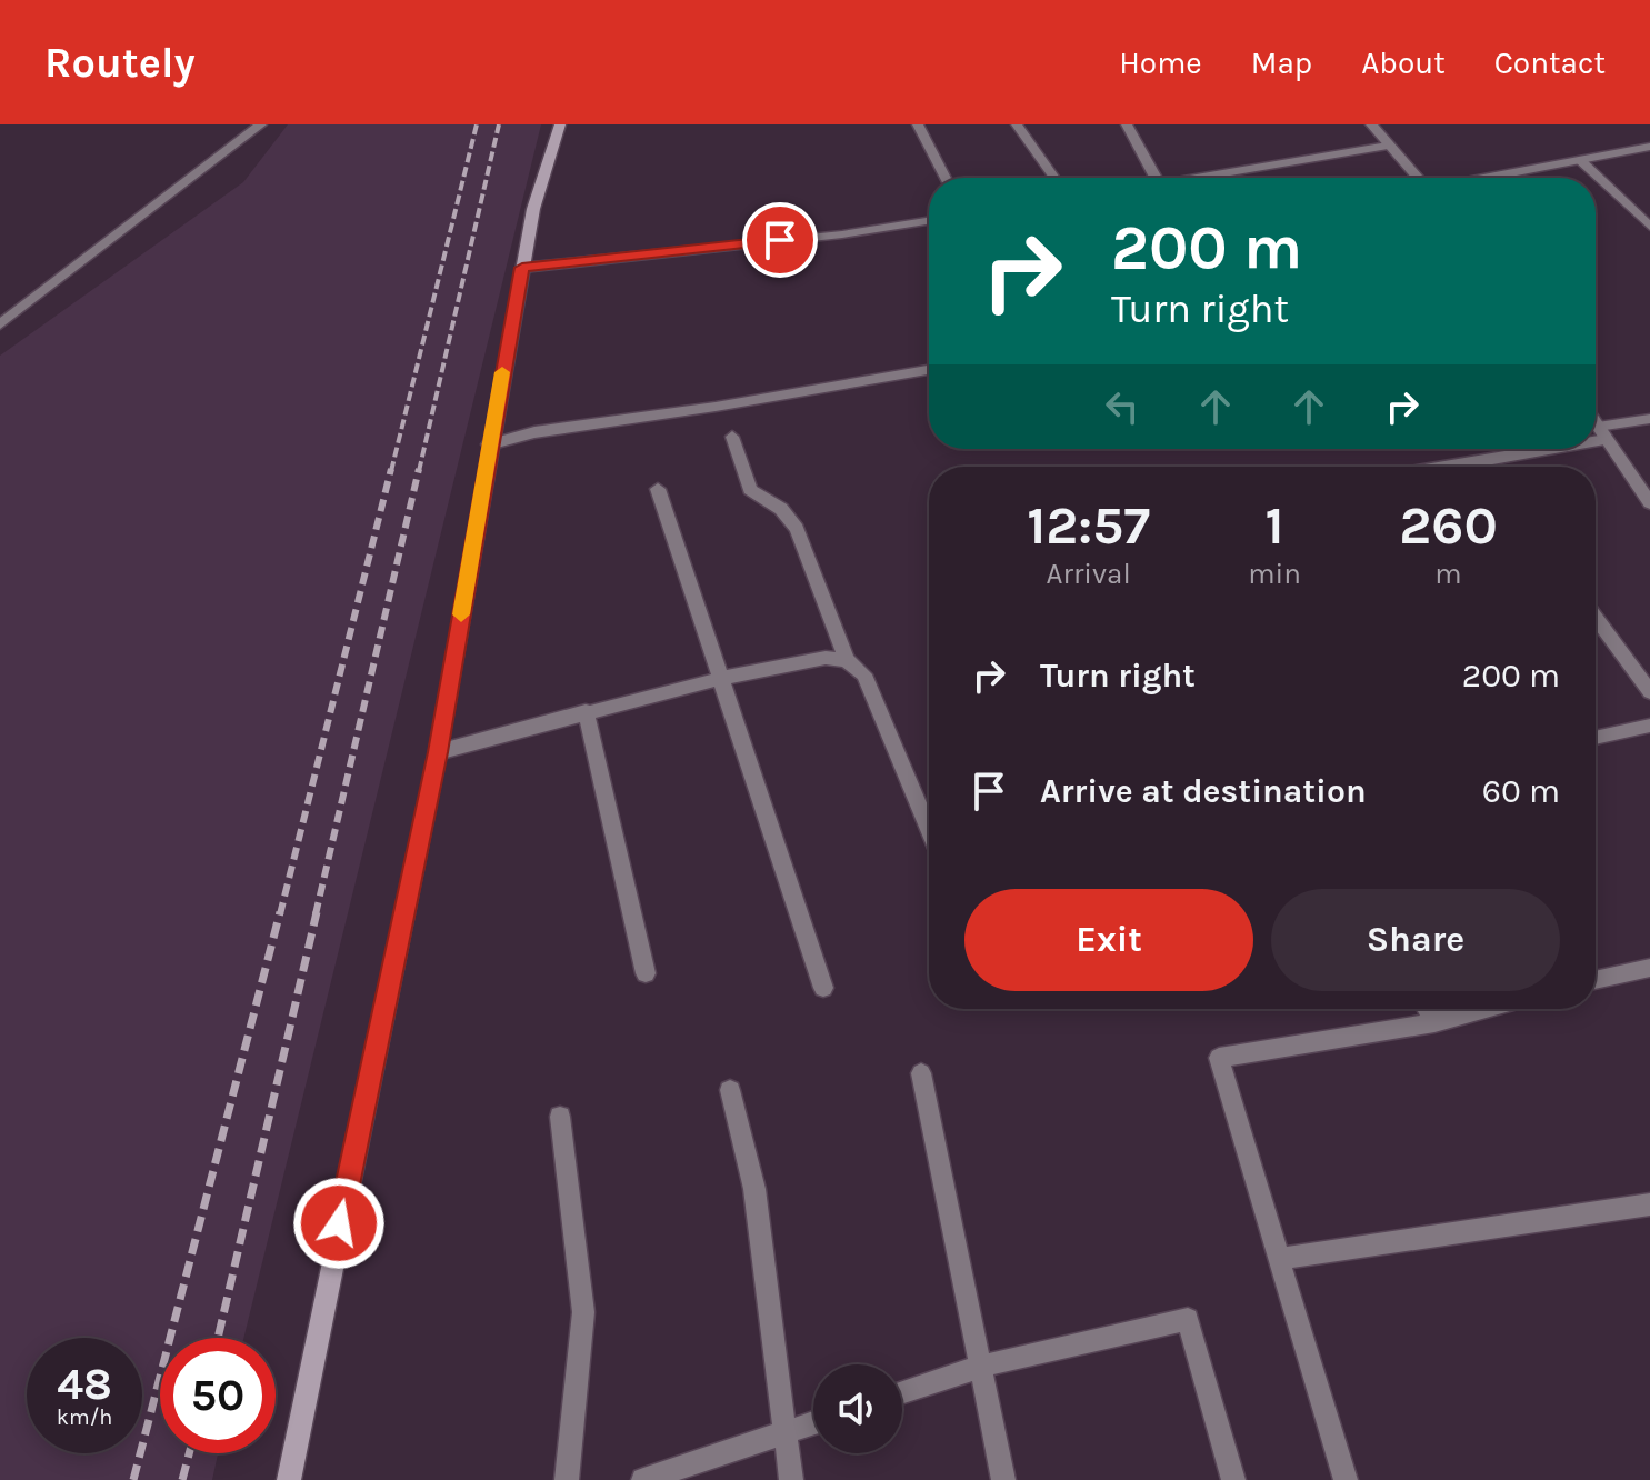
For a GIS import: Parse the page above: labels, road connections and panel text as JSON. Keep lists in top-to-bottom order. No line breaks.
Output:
{"page":{"header":"Routely","nav":["Home","Map","About","Contact"],"turn":["200 m","Turn right"],"eta":["12:57","Arrival","1","min","260","m"],"list":[{"name":"Turn right","value":"200 m"},{"name":"Arrive at destination","value":"60 m"}],"buttons":["Exit","Share"],"speed":"48 km/h","limit":"50"}}
